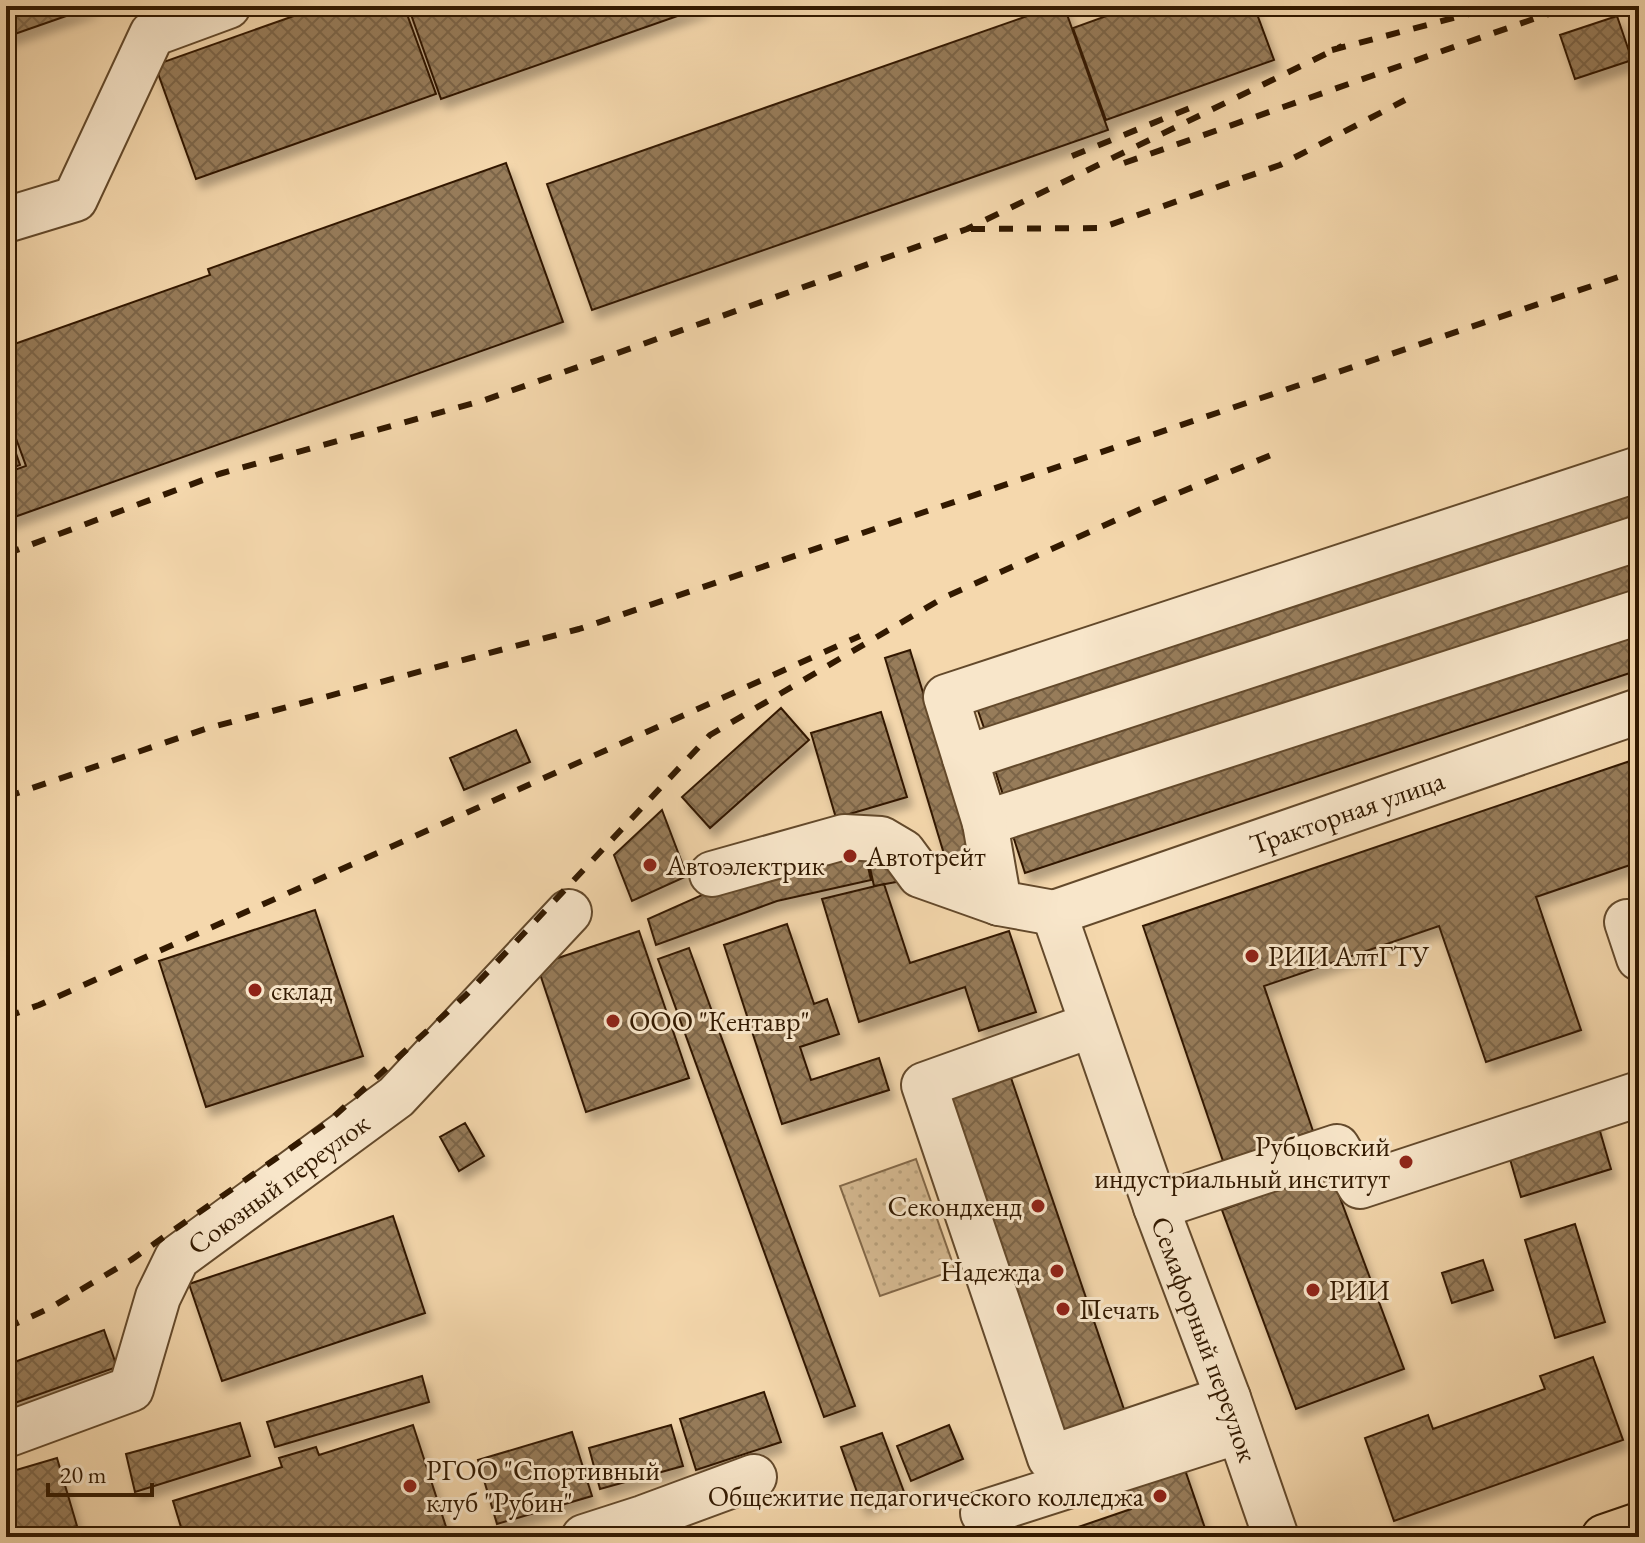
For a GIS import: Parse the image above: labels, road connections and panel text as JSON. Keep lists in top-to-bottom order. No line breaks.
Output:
{"streets":{"street":["Тракторная улица","Союзный переулок","Семафорный переулок"]},"crossings":[["Тракторная улица","Семафорный переулок"]],"places":["Автотрейт","Автоэлектрик","РИИ АлтГТУ","склад","ООО \"Кентавр\"","Рубцовский индустриальный институт","Секондхенд","Надежда","РИИ","Печать","РГОО \"Спортивный клуб \"Рубин\"","Общежитие педагогического колледжа"],"scale_bar":"20 m"}
